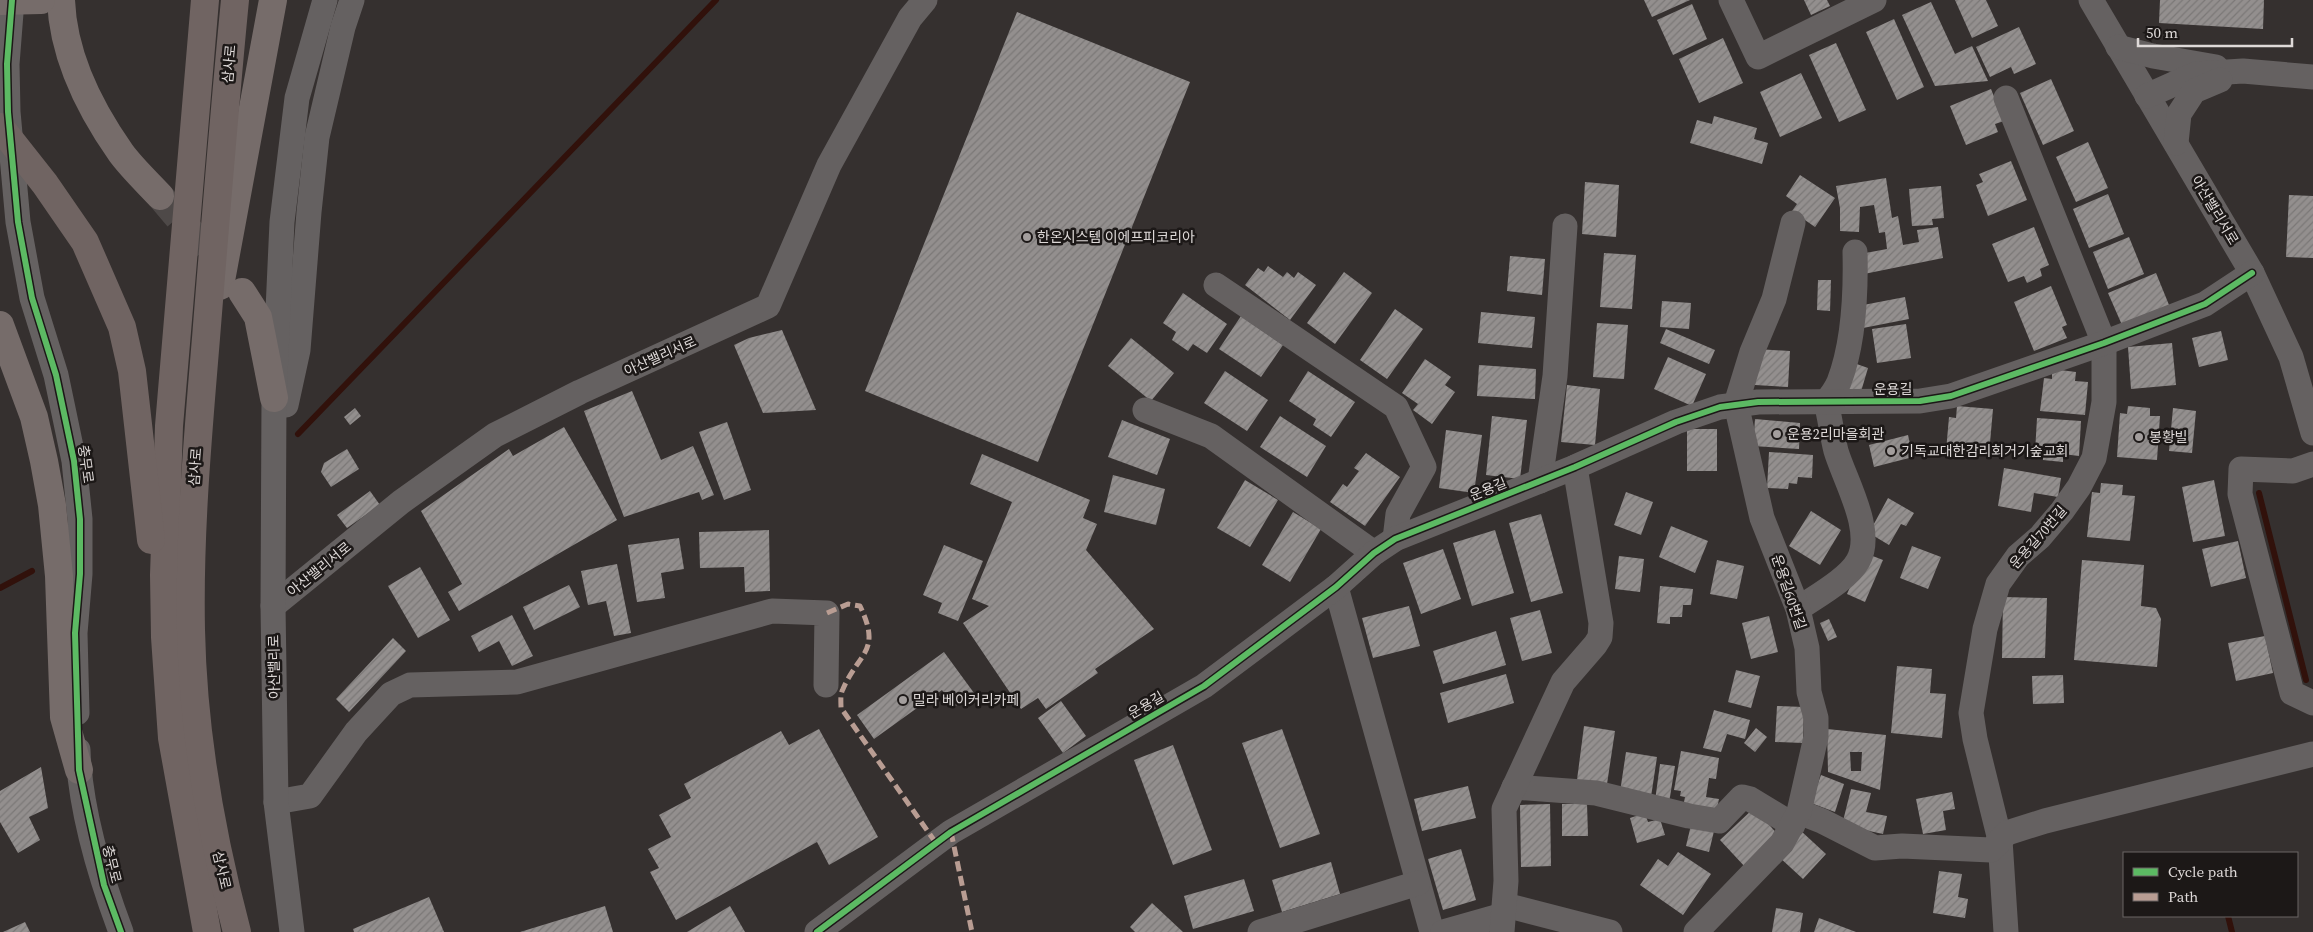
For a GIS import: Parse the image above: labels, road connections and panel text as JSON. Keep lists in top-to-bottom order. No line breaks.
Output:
{"streets":{"highway":["삼사로"],"street":["아산밸리서로","운용길","충무로","운용길70번길","운용길60번길","아산밸리로"]},"crossings":[["아산밸리서로","운용길"],["아산밸리서로","아산밸리로"],["운용길","운용길70번길"],["운용길","운용길60번길"]],"places":["한온시스템 이에프피코리아","운용2리마을회관","봉황빌","기독교대한감리회거기숲교회","밀라 베이커리카페"],"legend":["Cycle path","Path"],"scale_bar":"50 m"}
